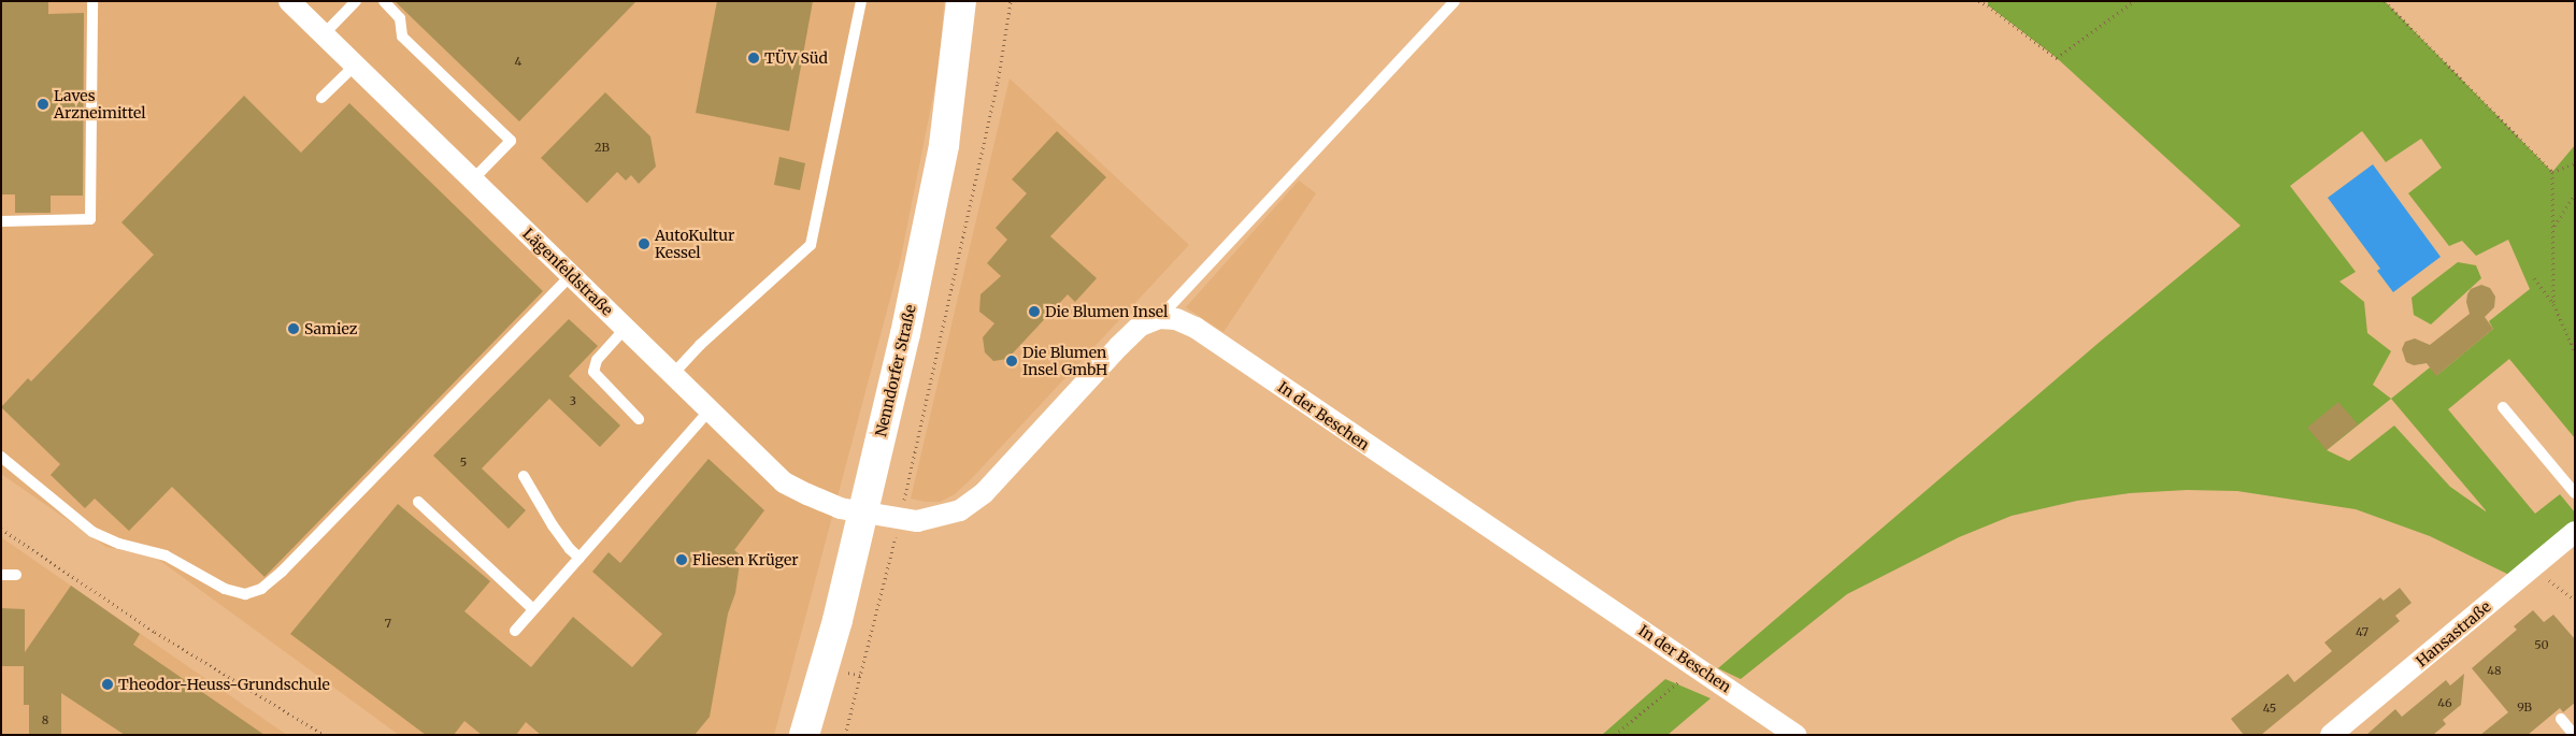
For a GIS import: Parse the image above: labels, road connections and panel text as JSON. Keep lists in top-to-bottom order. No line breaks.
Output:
{"streets":{"street":["Lägenfeldstraße","Nenndorfer Straße","In der Beschen","Hansastraße"]},"crossings":[["Lägenfeldstraße","Nenndorfer Straße"]],"places":["TÜV Süd","Laves Arzneimittel","AutoKultur Kessel","Die Blumen Insel","Samiez","Die Blumen Insel GmbH","Fliesen Krüger","Theodor-Heuss-Grundschule"],"house_numbers":["4","2B","3","5","7","47","50","48","46","9B","45","8"]}
